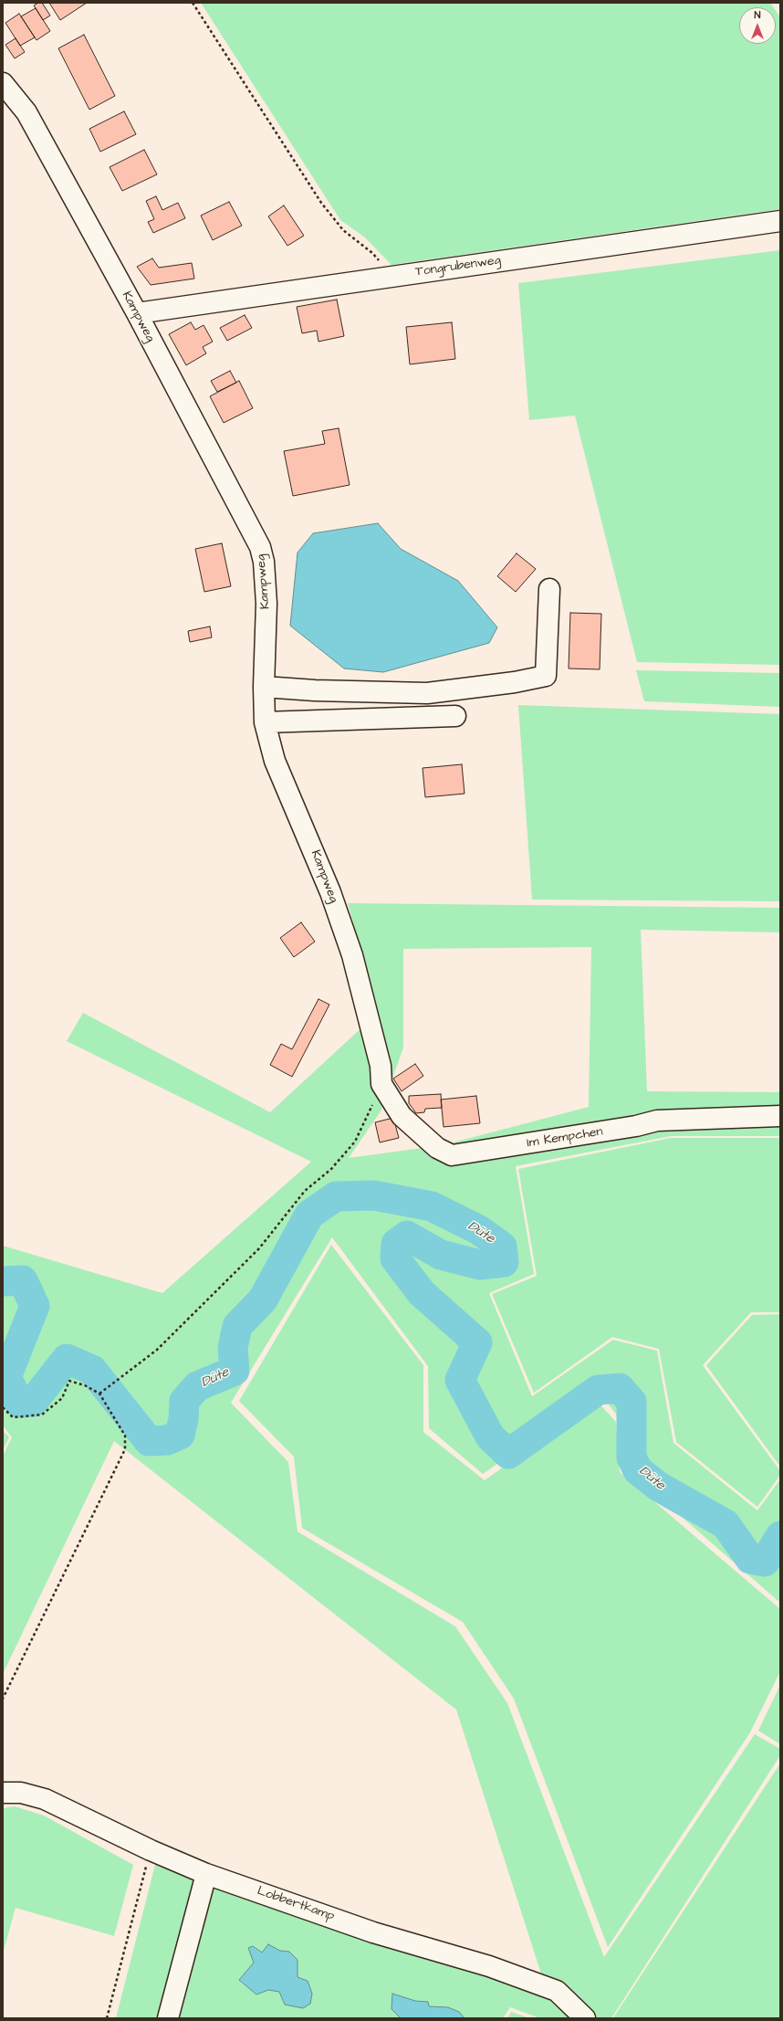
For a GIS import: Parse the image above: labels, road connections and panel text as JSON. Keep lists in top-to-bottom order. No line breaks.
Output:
{"streets":{"street":["Tongrubenweg","Kampweg","Im Kempchen","Lobbertkamp"]},"crossings":[["Tongrubenweg","Kampweg"],["Kampweg","Im Kempchen"]],"water":["Düte"],"north":"top"}
